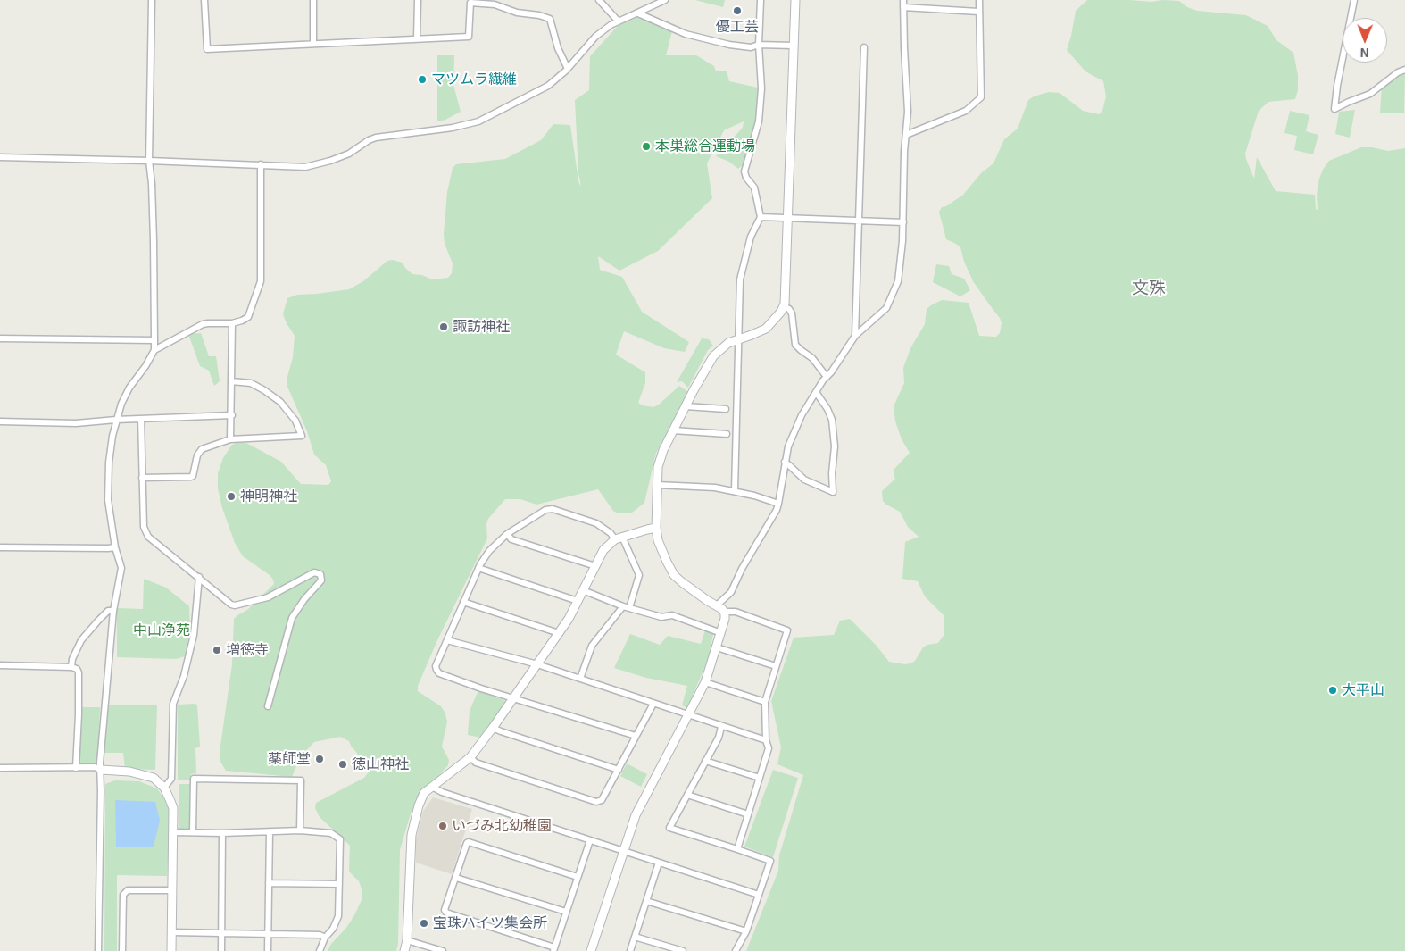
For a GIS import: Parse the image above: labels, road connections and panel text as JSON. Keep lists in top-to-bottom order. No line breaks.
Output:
{"districts":["文殊"],"parks":["中山浄苑"],"places":["優工芸","マツムラ繊維","本巣総合運動場","諏訪神社","神明神社","増徳寺","大平山","薬師堂","徳山神社","いづみ北幼稚園","宝珠ハイツ集会所"],"north":"bottom"}
